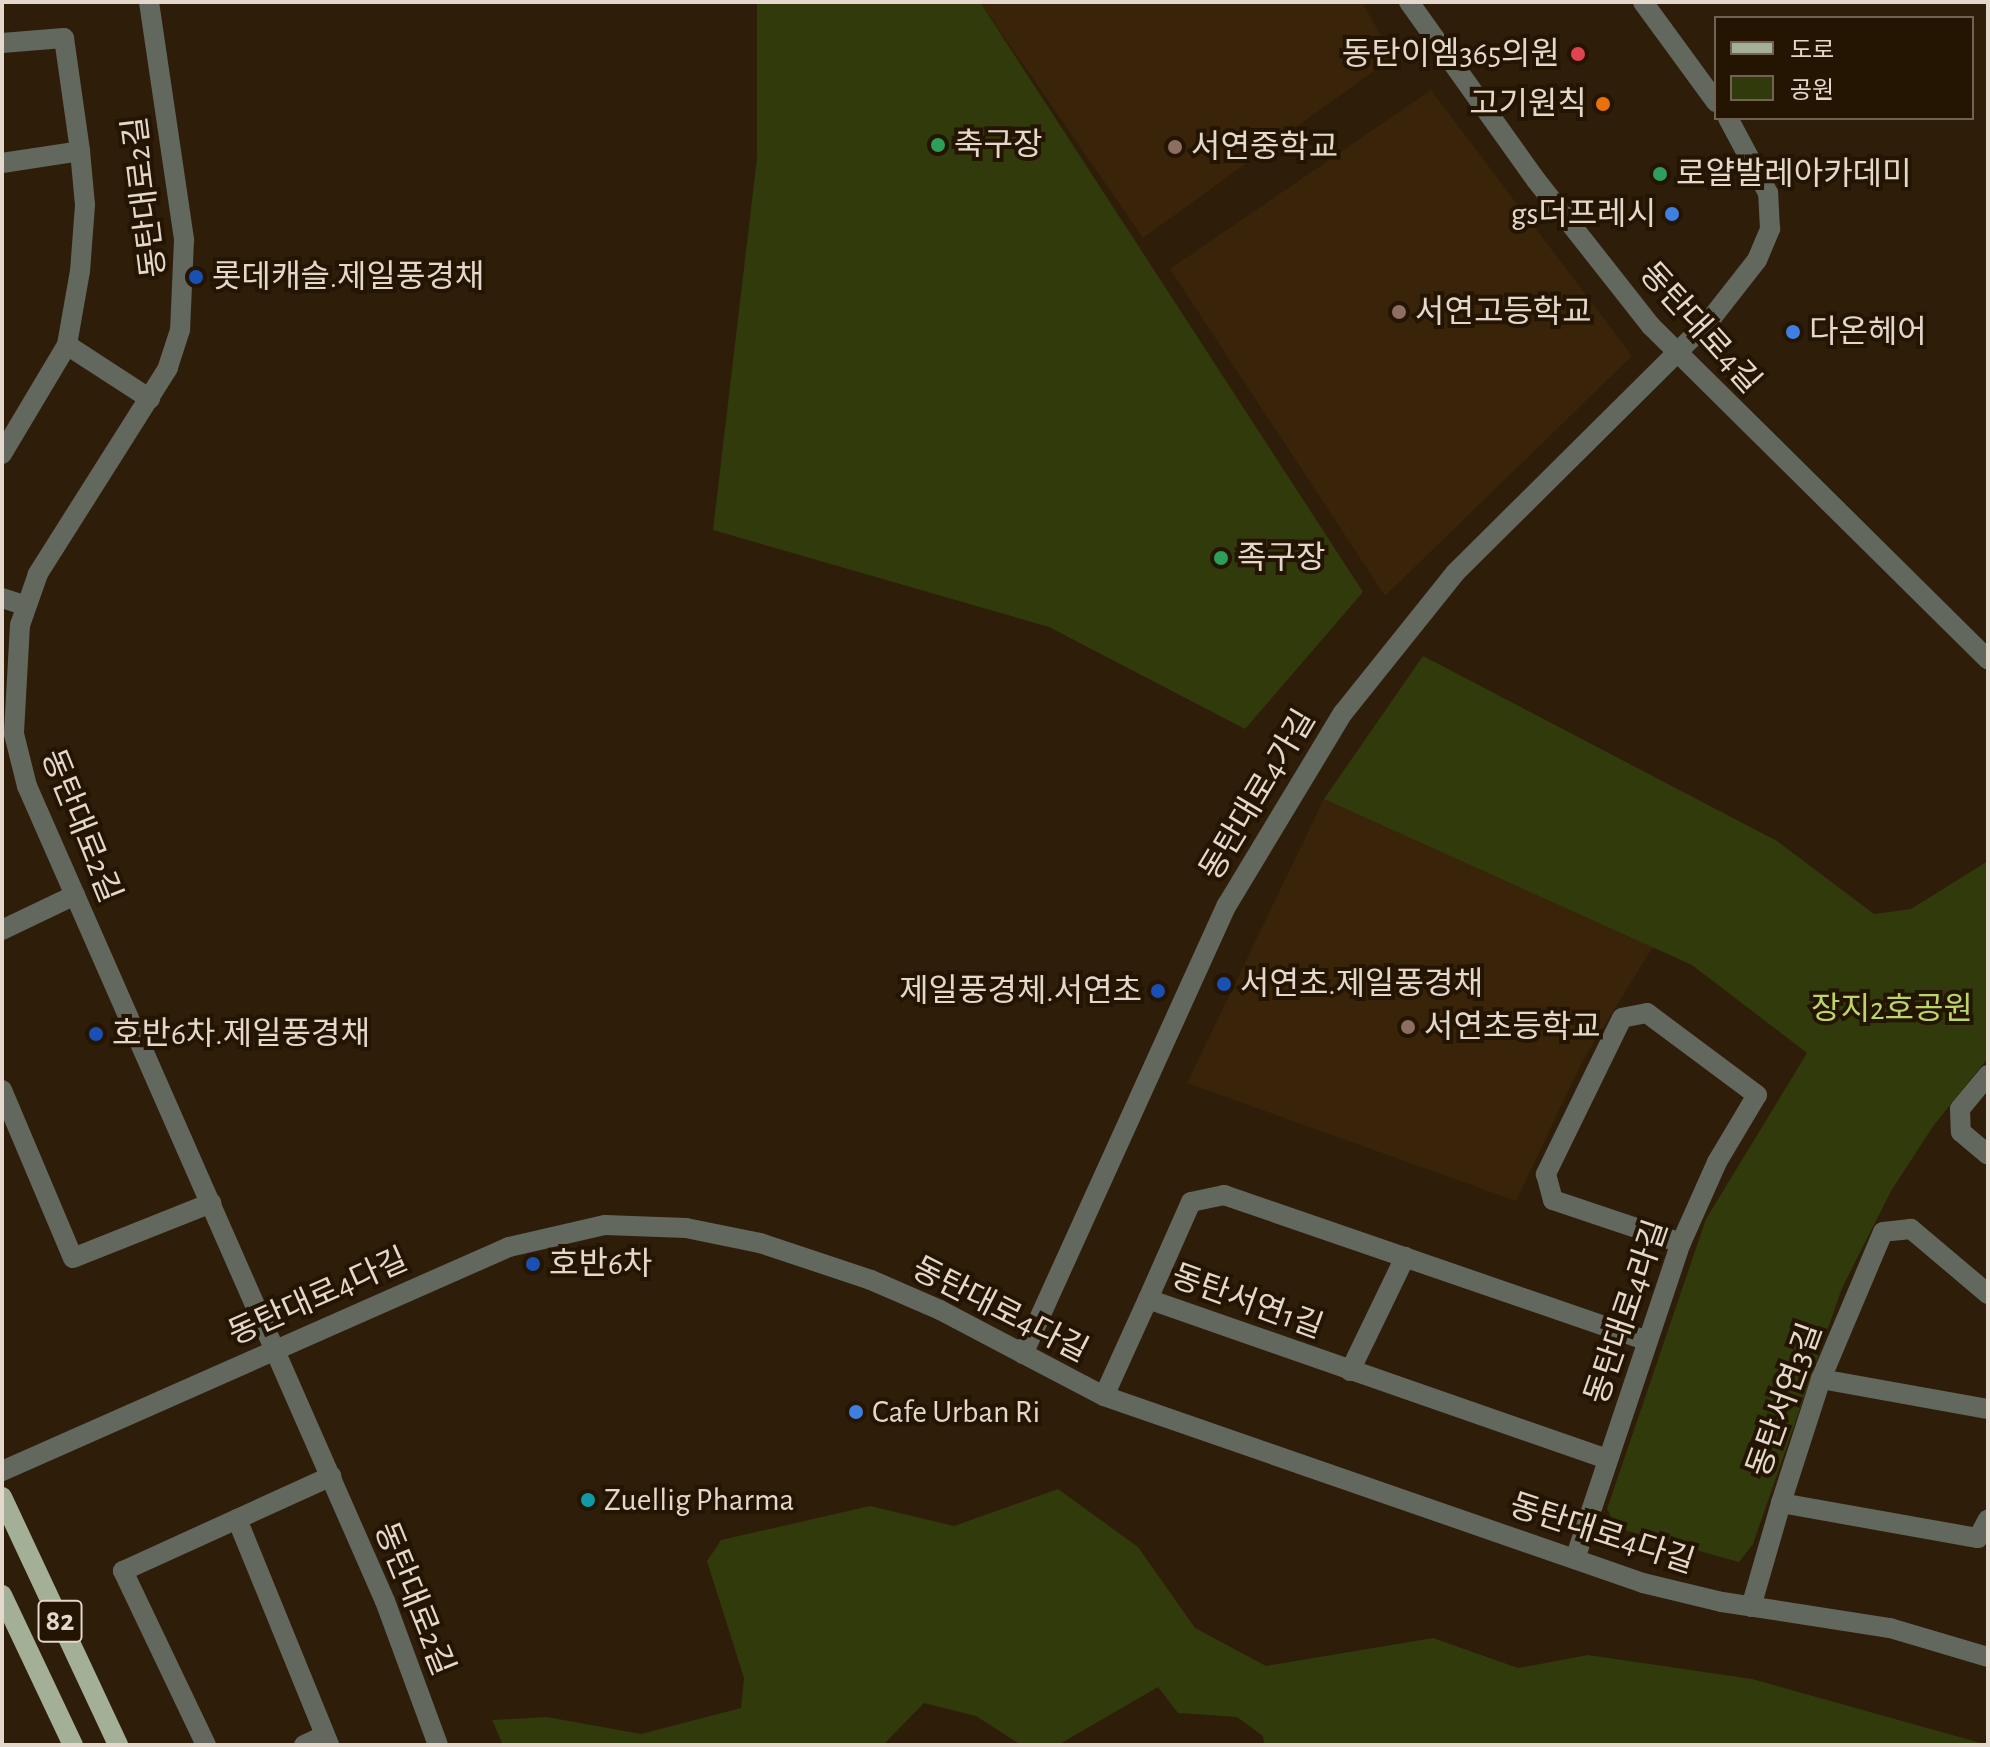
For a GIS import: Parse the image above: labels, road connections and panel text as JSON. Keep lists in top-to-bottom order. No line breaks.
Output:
{"streets":{"main road":["82"],"street":["동탄대로2길","동탄대로4길","동탄대로4가길","동탄대로4다길","동탄서연1길","동탄대로4라길","동탄서연3길"]},"crossings":[["동탄대로2길","동탄대로4다길"],["동탄대로4길","동탄대로4가길"],["동탄대로4가길","동탄대로4다길"],["동탄대로4다길","동탄대로4라길"],["동탄서연1길","동탄대로4라길"]],"parks":["장지2호공원"],"places":["동탄이엠365의원","고기원칙","축구장","서연중학교","로얄발레아카데미","gs더프레시","롯데캐슬.제일풍경채","서연고등학교","다온헤어","족구장","서연초.제일풍경채","제일풍경체.서연초","서연초등학교","호반6차.제일풍경채","호반6차","Cafe Urban Ri","Zuellig Pharma"],"legend":["도로","공원"]}
